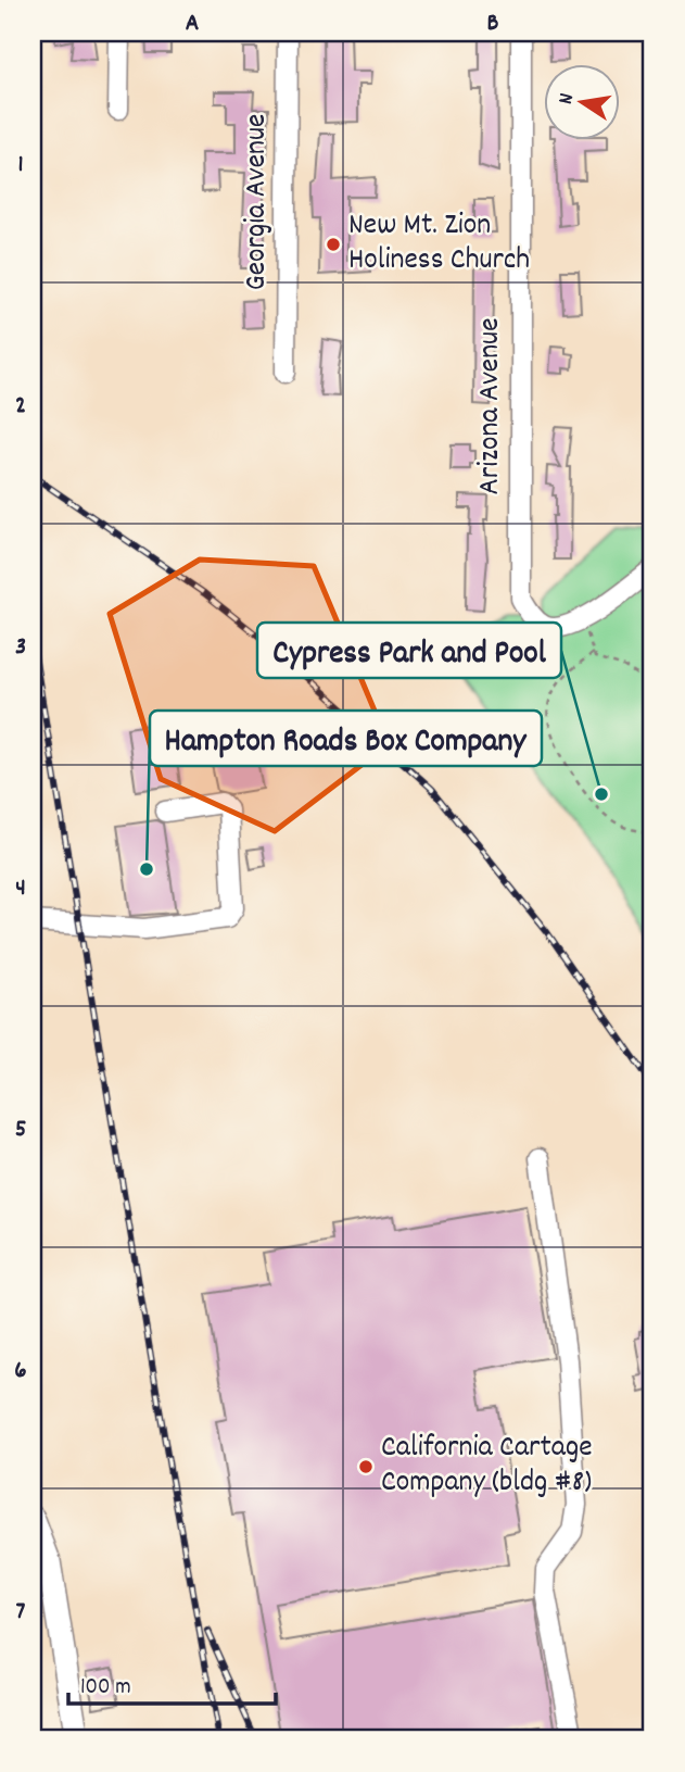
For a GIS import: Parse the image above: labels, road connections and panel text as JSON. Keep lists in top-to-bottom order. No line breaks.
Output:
{"streets":{"street":["Georgia Avenue","Arizona Avenue"]},"places":["New Mt. Zion Holiness Church","Cypress Park and Pool","Hampton Roads Box Company","California Cartage Company (bldg #8)"],"scale_bar":"100 m","north":"left","grid":{"columns":["A","B"],"rows":["1","2","3","4","5","6","7"]}}
